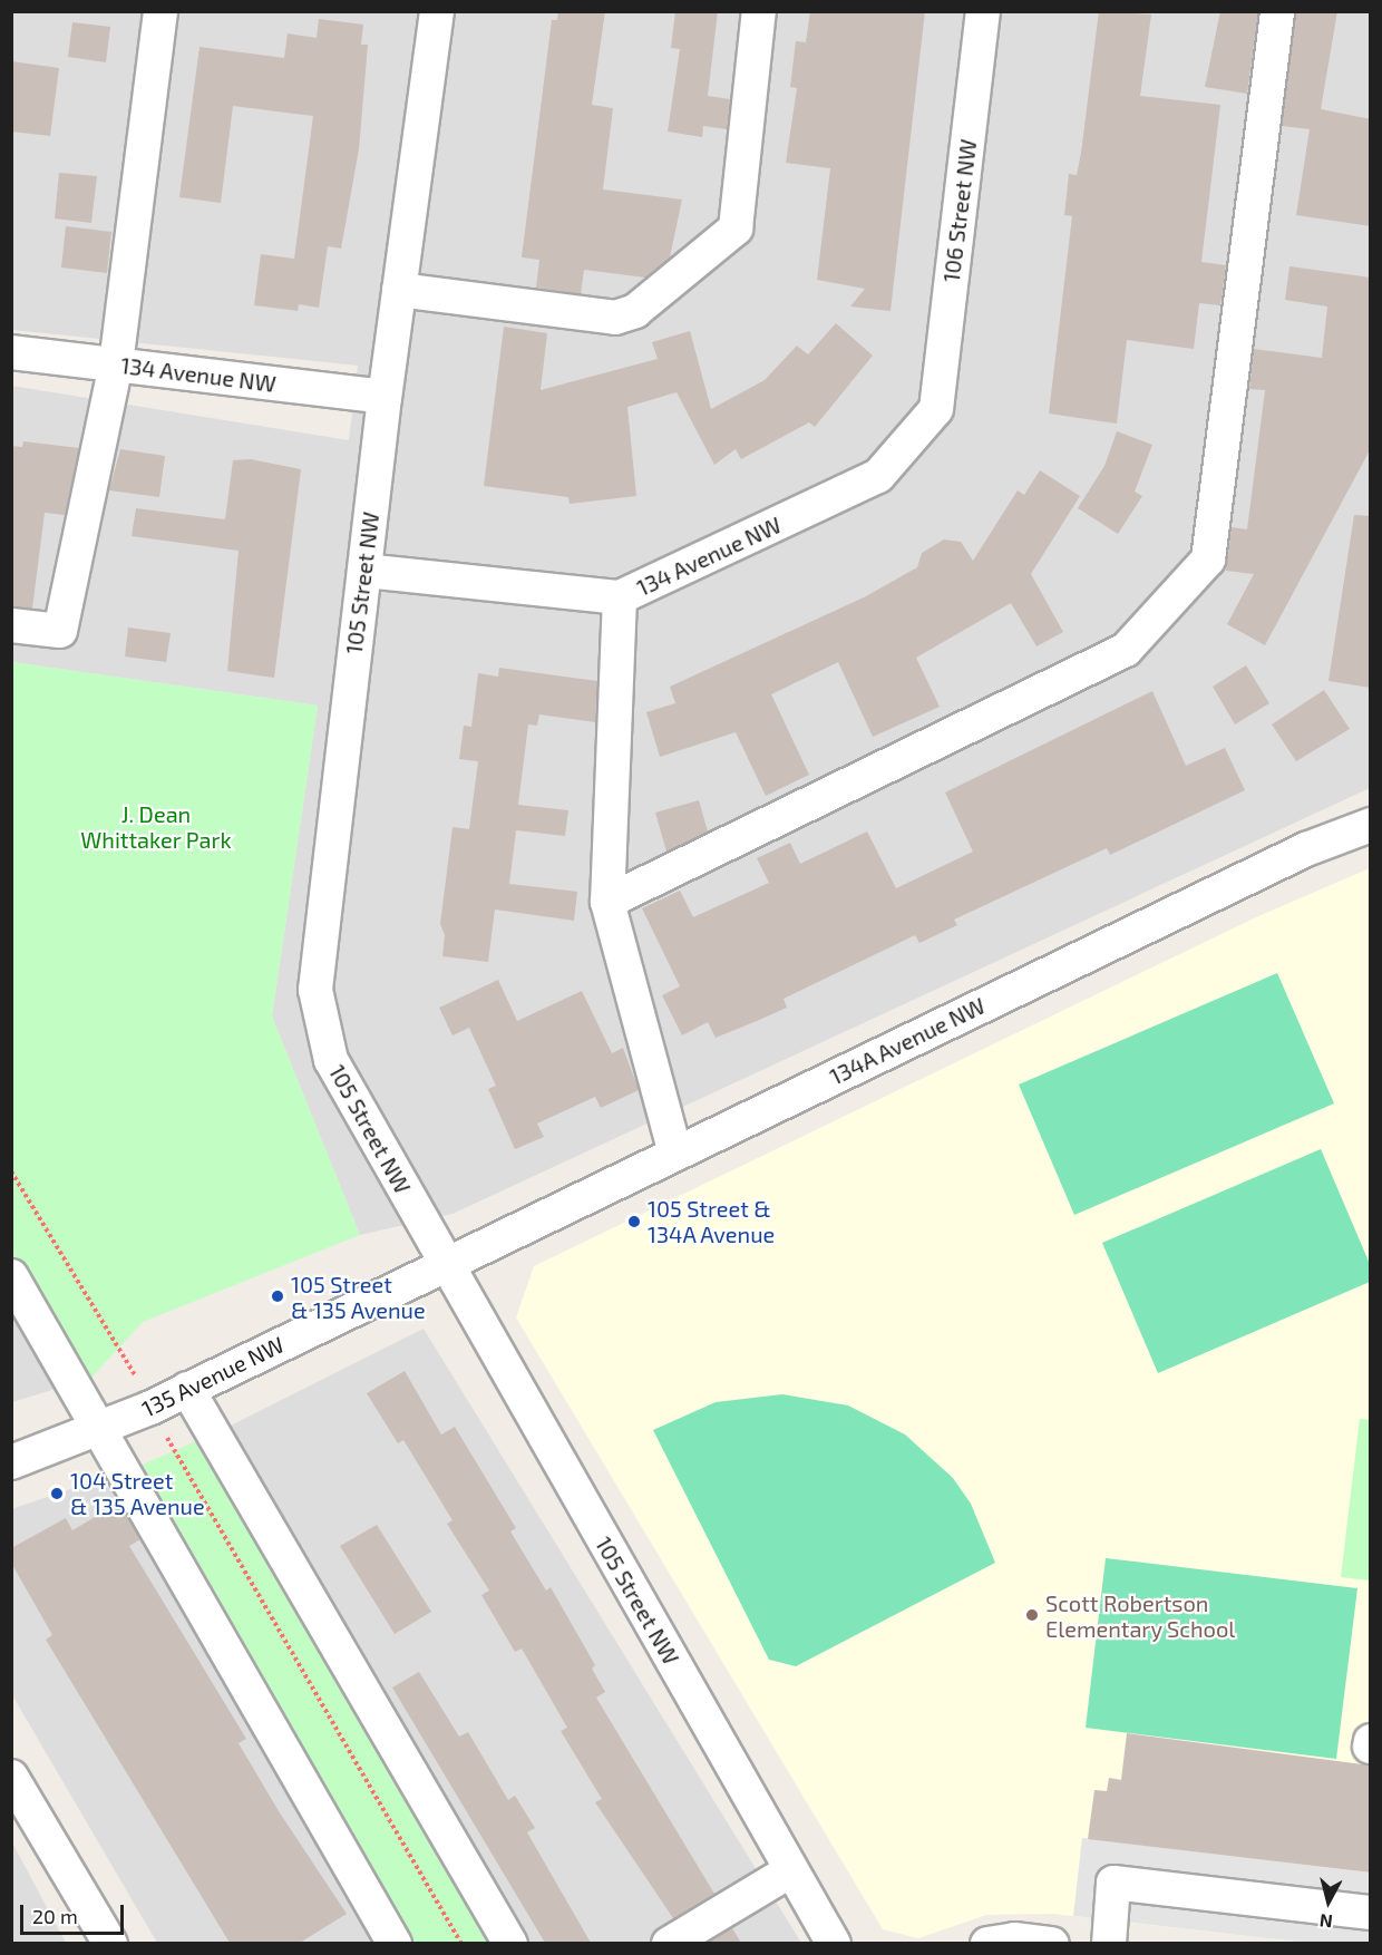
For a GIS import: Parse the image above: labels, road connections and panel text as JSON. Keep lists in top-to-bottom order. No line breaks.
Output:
{"streets":{"street":["106 Street NW","134 Avenue NW","105 Street NW","134A Avenue NW","135 Avenue NW"]},"crossings":[["106 Street NW","134 Avenue NW"],["134 Avenue NW","105 Street NW"],["105 Street NW","134A Avenue NW"],["105 Street NW","135 Avenue NW"],["134A Avenue NW","135 Avenue NW"]],"parks":["J. Dean Whittaker Park"],"places":["105 Street & 134A Avenue","105 Street & 135 Avenue","104 Street & 135 Avenue","Scott Robertson Elementary School"],"scale_bar":"20 m","north":"bottom"}
